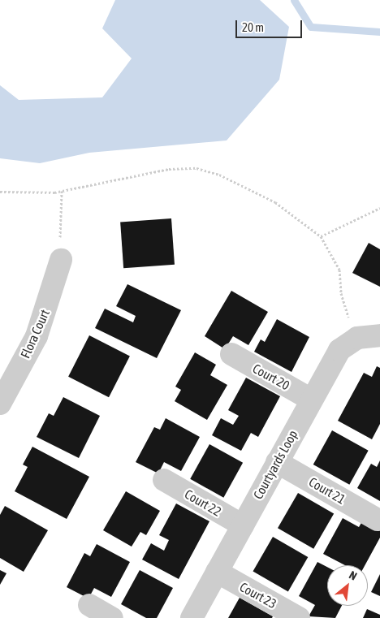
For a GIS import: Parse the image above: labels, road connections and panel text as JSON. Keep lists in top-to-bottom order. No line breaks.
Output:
{"streets":{"street":["Flora Court","Court 20","Courtyards Loop","Court 21","Court 22","Court 23"]},"crossings":[["Court 20","Courtyards Loop"],["Courtyards Loop","Court 21"],["Courtyards Loop","Court 22"],["Courtyards Loop","Court 23"]],"scale_bar":"20 m","north":"top right"}
